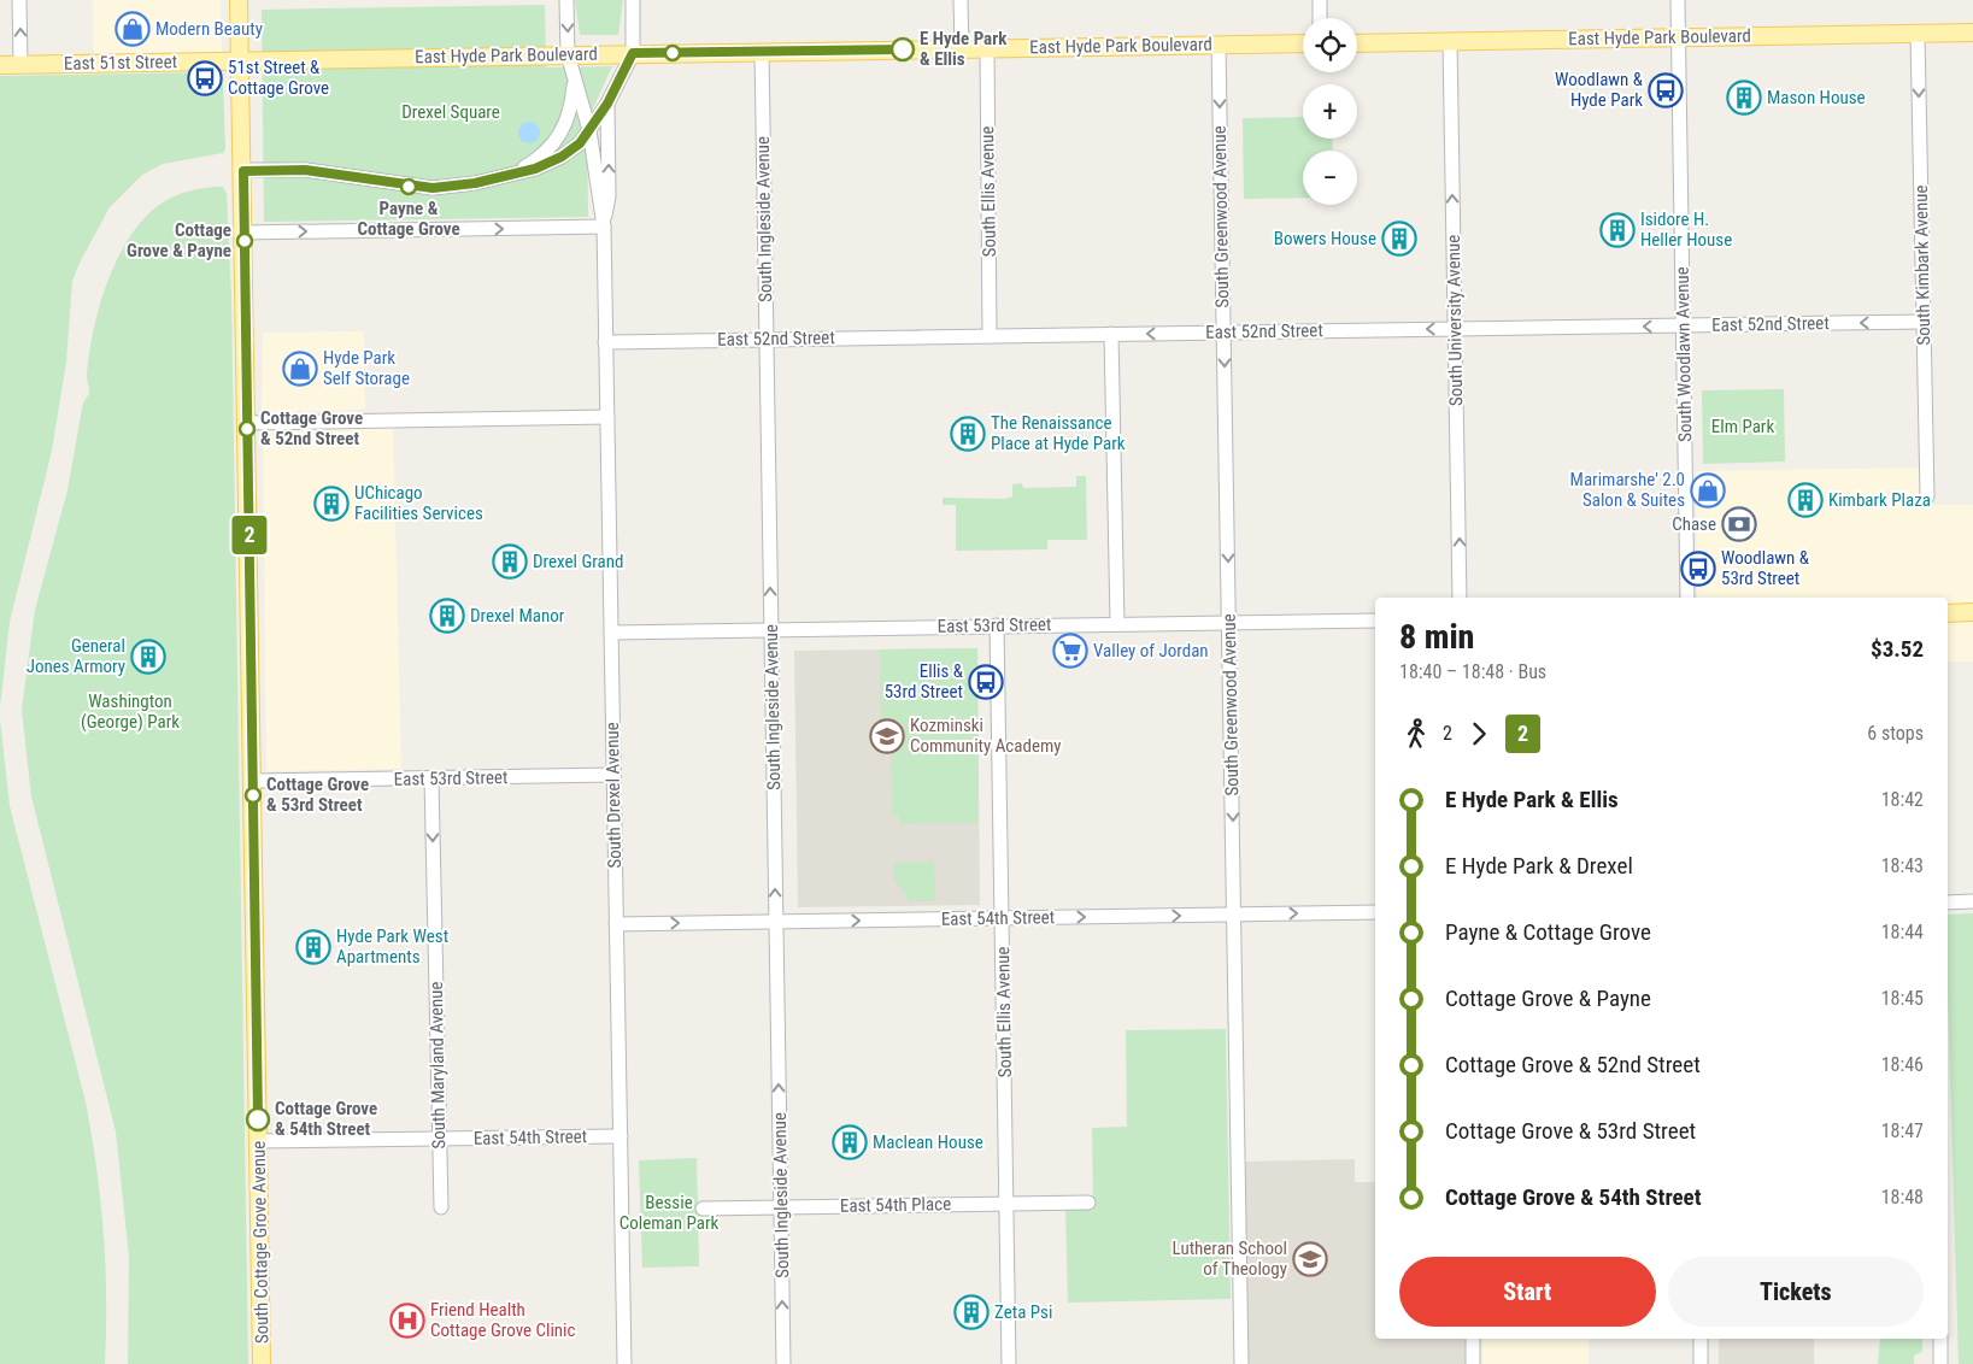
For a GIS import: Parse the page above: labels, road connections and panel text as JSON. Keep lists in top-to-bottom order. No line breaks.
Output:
{"streets":{"main road":["East Hyde Park Boulevard","East 51st Street","South Cottage Grove Avenue"],"street":["South Ellis Avenue","South Greenwood Avenue","South Ingleside Avenue","South Kimbark Avenue","South University Avenue","East 52nd Street","South Woodlawn Avenue","East 53rd Street","South Drexel Avenue","East 54th Street","South Maryland Avenue","East 54th Place"]},"crossings":[["East Hyde Park Boulevard","East 51st Street"],["East Hyde Park Boulevard","South Ellis Avenue"],["East Hyde Park Boulevard","South Greenwood Avenue"],["East Hyde Park Boulevard","South Ingleside Avenue"],["East Hyde Park Boulevard","South Kimbark Avenue"],["East Hyde Park Boulevard","South University Avenue"],["East Hyde Park Boulevard","South Woodlawn Avenue"],["East Hyde Park Boulevard","South Drexel Avenue"],["East Hyde Park Boulevard","South Cottage Grove Avenue"],["East 51st Street","South Cottage Grove Avenue"],["South Ellis Avenue","East 52nd Street"],["South Ellis Avenue","East 53rd Street"],["South Ellis Avenue","East 54th Street"],["South Ellis Avenue","East 54th Place"],["South Greenwood Avenue","East 52nd Street"],["South Greenwood Avenue","East 53rd Street"],["South Greenwood Avenue","East 54th Street"],["South Ingleside Avenue","East 52nd Street"],["South Ingleside Avenue","East 53rd Street"],["South Ingleside Avenue","East 54th Street"],["South Ingleside Avenue","East 54th Place"],["South Kimbark Avenue","East 52nd Street"],["South University Avenue","East 52nd Street"],["East 52nd Street","South Woodlawn Avenue"],["East 52nd Street","South Drexel Avenue"],["East 53rd Street","South Drexel Avenue"],["East 53rd Street","South Maryland Avenue"],["East 53rd Street","South Cottage Grove Avenue"],["South Drexel Avenue","East 54th Street"],["East 54th Street","South Maryland Avenue"],["East 54th Street","South Cottage Grove Avenue"]],"one_way":["South Ingleside Avenue","South Kimbark Avenue","South University Avenue","East 52nd Street","East 54th Street","South Maryland Avenue"],"parks":["Drexel Square","Elm Park","Washington (George) Park","Bessie Coleman Park"],"places":{"shop":["Modern Beauty","Hyde Park Self Storage","Marimarshe' 2.0 Salon & Suites"],"other":["E Hyde Park & Ellis","Payne & Cottage Grove","Cottage Grove & Payne","Cottage Grove & 52nd Street","Cottage Grove & 53rd Street","Cottage Grove & 54th Street"],"bus stop":["51st Street & Cottage Grove","Woodlawn & Hyde Park","Woodlawn & 53rd Street","Ellis & 53rd Street"],"building":["Mason House","Isidore H. Heller House","Bowers House","The Renaissance Place at Hyde Park","Kimbark Plaza","UChicago Facilities Services","Drexel Grand","Drexel Manor","General Jones Armory","Hyde Park West Apartments","Maclean House","Zeta Psi"],"bank":["Chase"],"supermarket":["Valley of Jordan"],"school or university":["Kozminski Community Academy","Lutheran School of Theology"],"hospital":["Friend Health Cottage Grove Clinic"]},"lines":["bus line 2"],"page":{"on_map":"2","map_buttons":["+","−"],"heading":["8 min","18:40 – 18:48 · Bus","$3.52"],"legs":["2","2","6 stops"],"list":[{"name":"E Hyde Park & Ellis","value":"18:42"},{"name":"E Hyde Park & Drexel","value":"18:43"},{"name":"Payne & Cottage Grove","value":"18:44"},{"name":"Cottage Grove & Payne","value":"18:45"},{"name":"Cottage Grove & 52nd Street","value":"18:46"},{"name":"Cottage Grove & 53rd Street","value":"18:47"},{"name":"Cottage Grove & 54th Street","value":"18:48"}],"buttons":["Start","Tickets"]}}
